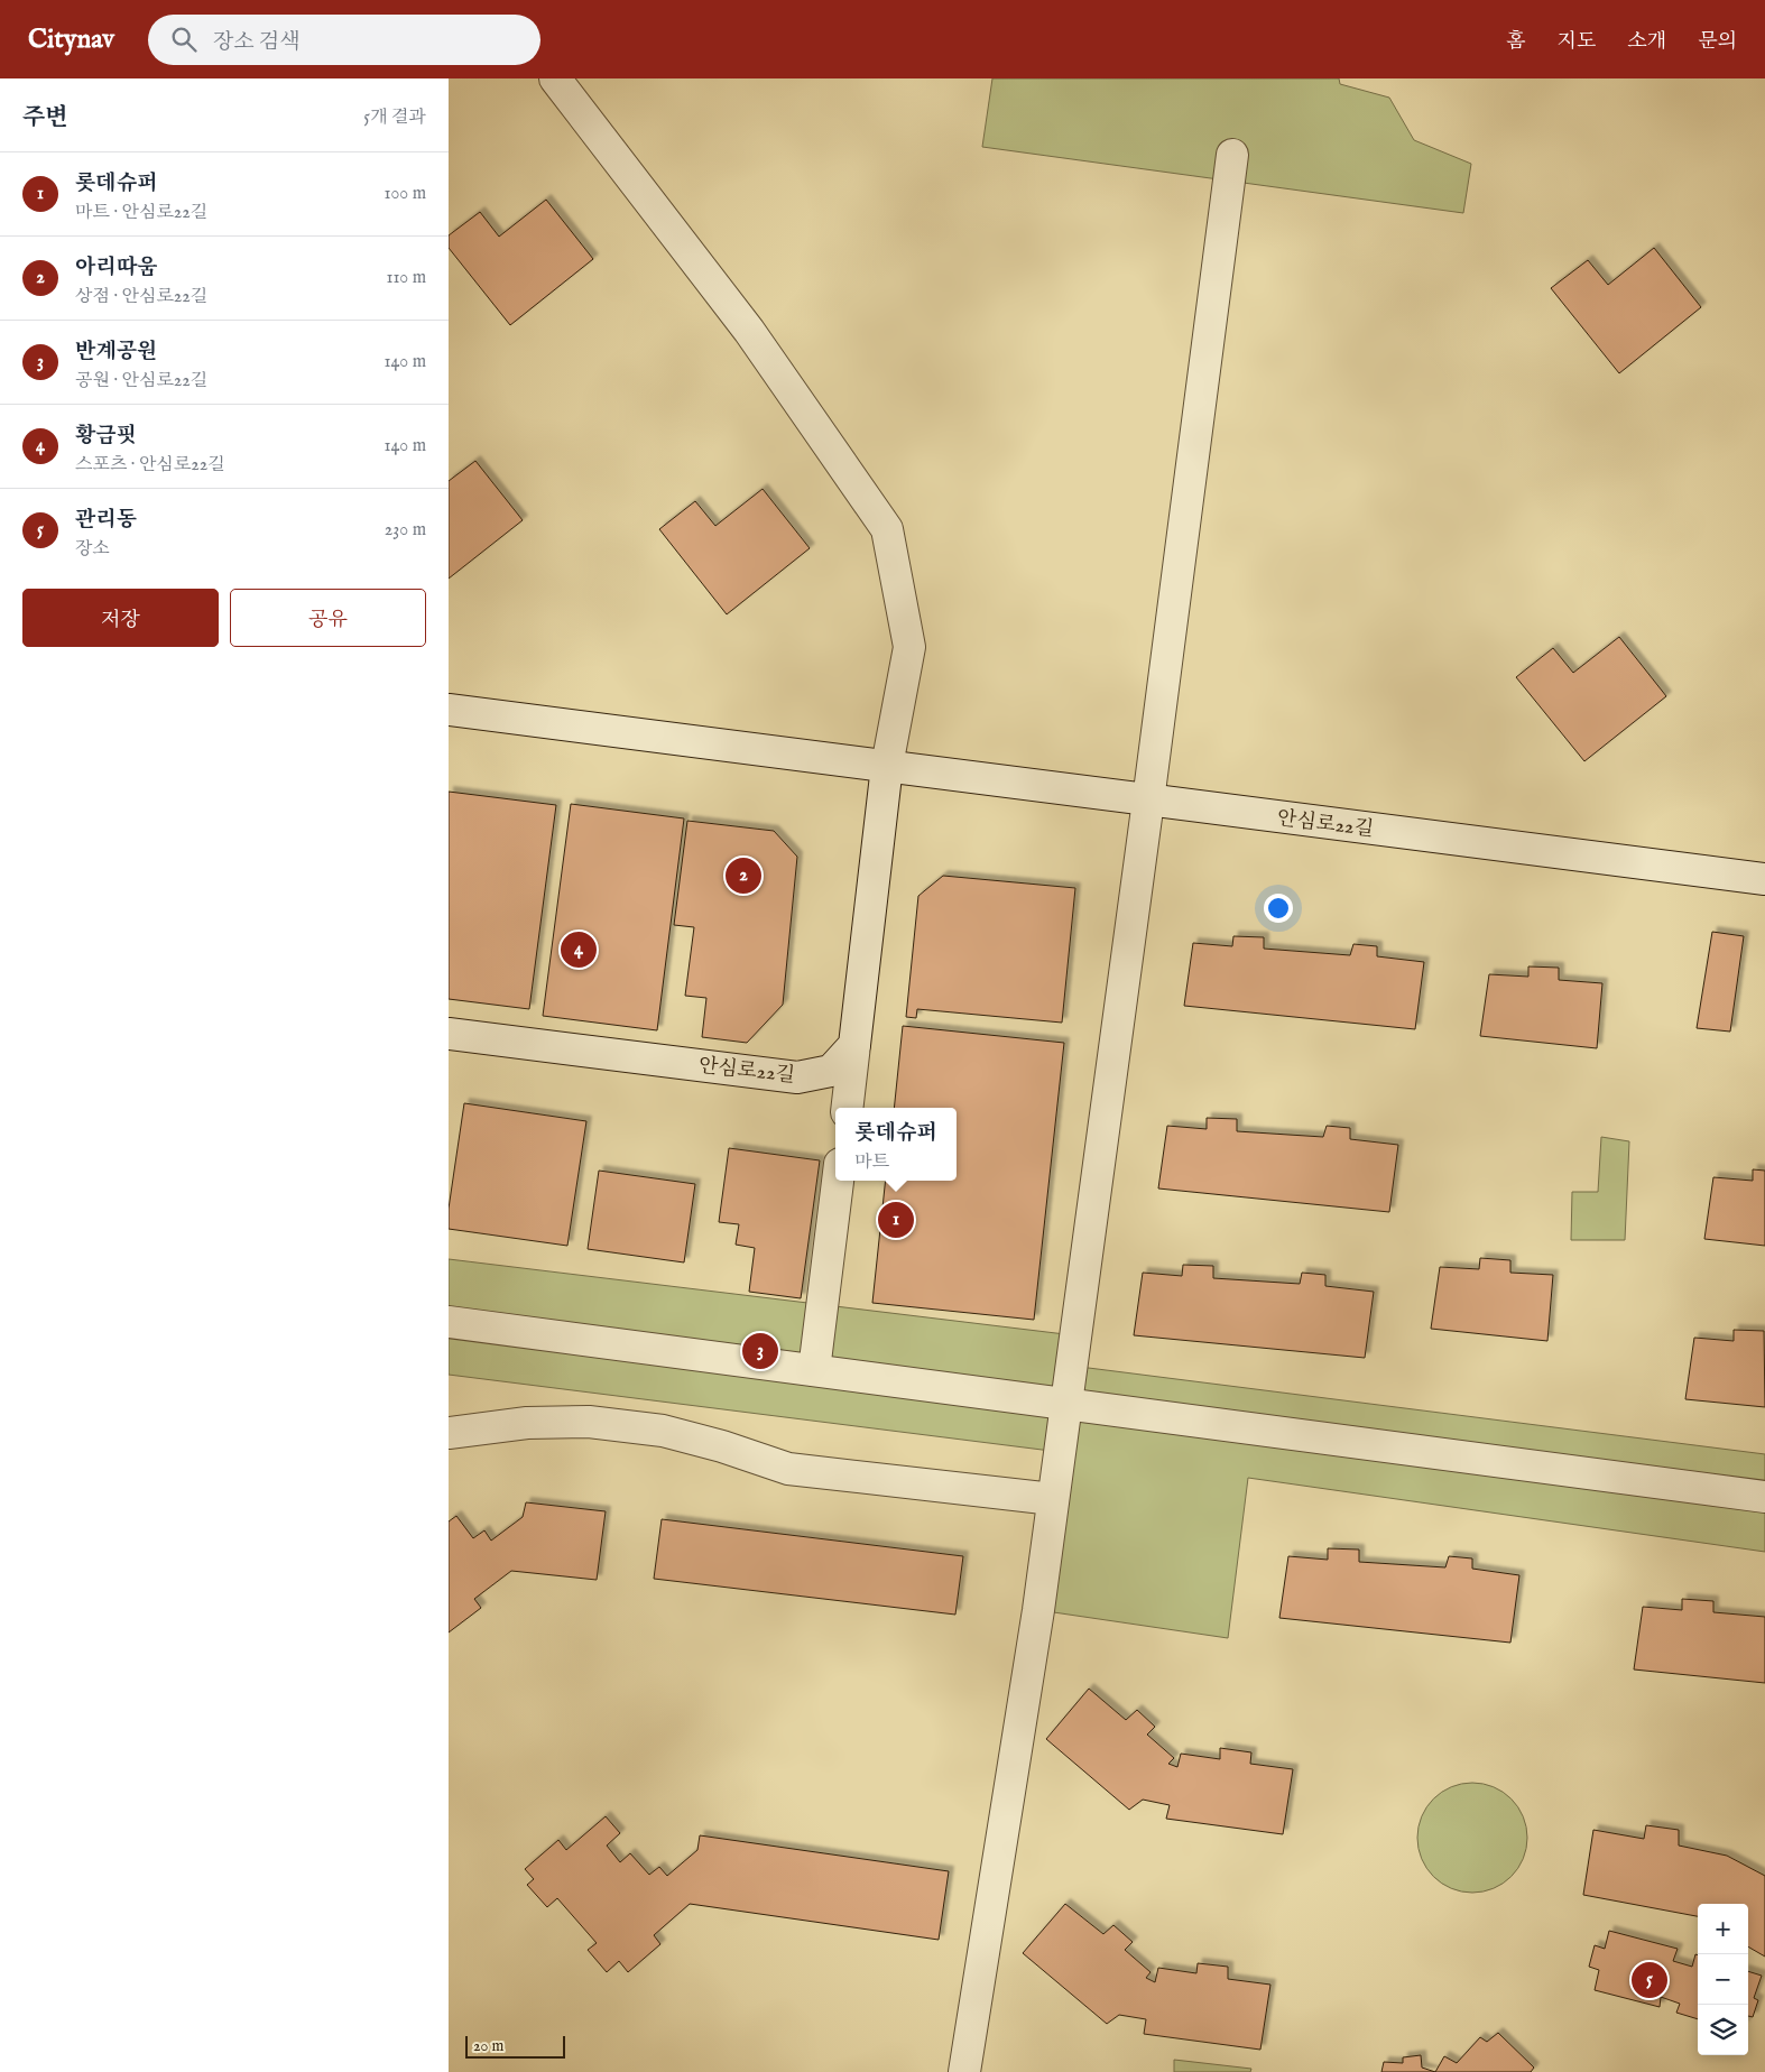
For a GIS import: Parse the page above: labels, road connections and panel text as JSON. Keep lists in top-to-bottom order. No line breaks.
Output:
{"streets":{"street":["안심로22길"]},"scale_bar":"20 m","page":{"header":"Citynav","search":"장소 검색","nav":["홈","지도","소개","문의"],"heading":["주변","5개 결과"],"list":[{"mark":"1","name":"롯데슈퍼","note":"마트 · 안심로22길","value":"100 m"},{"mark":"2","name":"아리따움","note":"상점 · 안심로22길","value":"110 m"},{"mark":"3","name":"반계공원","note":"공원 · 안심로22길","value":"140 m"},{"mark":"4","name":"황금핏","note":"스포츠 · 안심로22길","value":"140 m"},{"mark":"5","name":"관리동","note":"장소","value":"230 m"}],"buttons":["저장","공유"],"pins":["2","4","1","3","5"],"popup":["롯데슈퍼","마트"],"map_buttons":["+","−"],"scale":"20 m"}}
